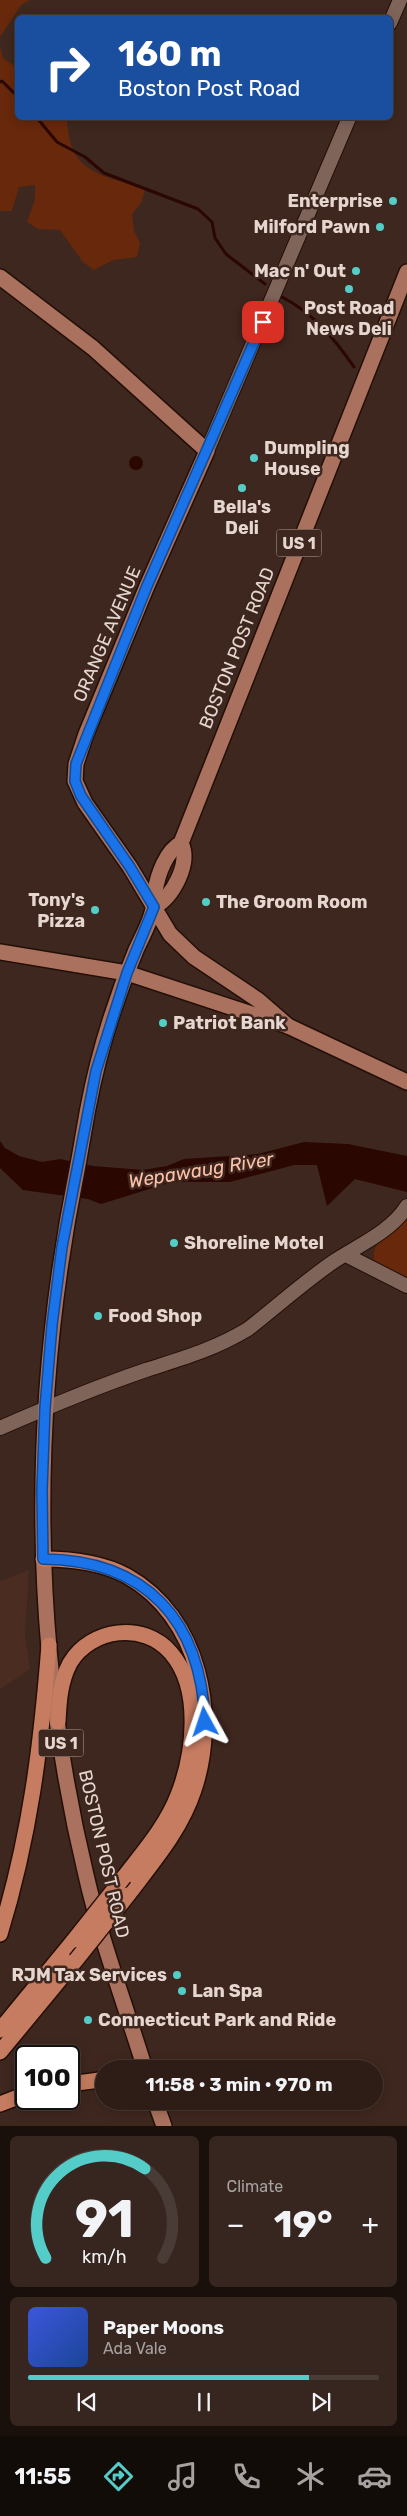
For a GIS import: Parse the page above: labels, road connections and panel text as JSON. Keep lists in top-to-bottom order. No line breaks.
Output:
{"streets":{"main road":["US 1","ORANGE AVENUE","BOSTON POST ROAD"]},"crossings":[["ORANGE AVENUE","BOSTON POST ROAD"]],"water":["Wepawaug River"],"places":["Enterprise","Milford Pawn","Mac n' Out","Post Road News Deli","Dumpling House","Bella's Deli","The Groom Room","Tony's Pizza","Patriot Bank","Shoreline Motel","Food Shop","RJM Tax Services","Lan Spa","Connecticut Park and Ride"],"page":{"turn":["160 m","Boston Post Road"],"limit":"100","trip":"11:58 · 3 min · 970 m","tile":"Climate","heat":["−","19°","+"],"song":["Paper Moons","Ada Vale"],"tabs":"11:55","gauge":["91","km/h"]}}
